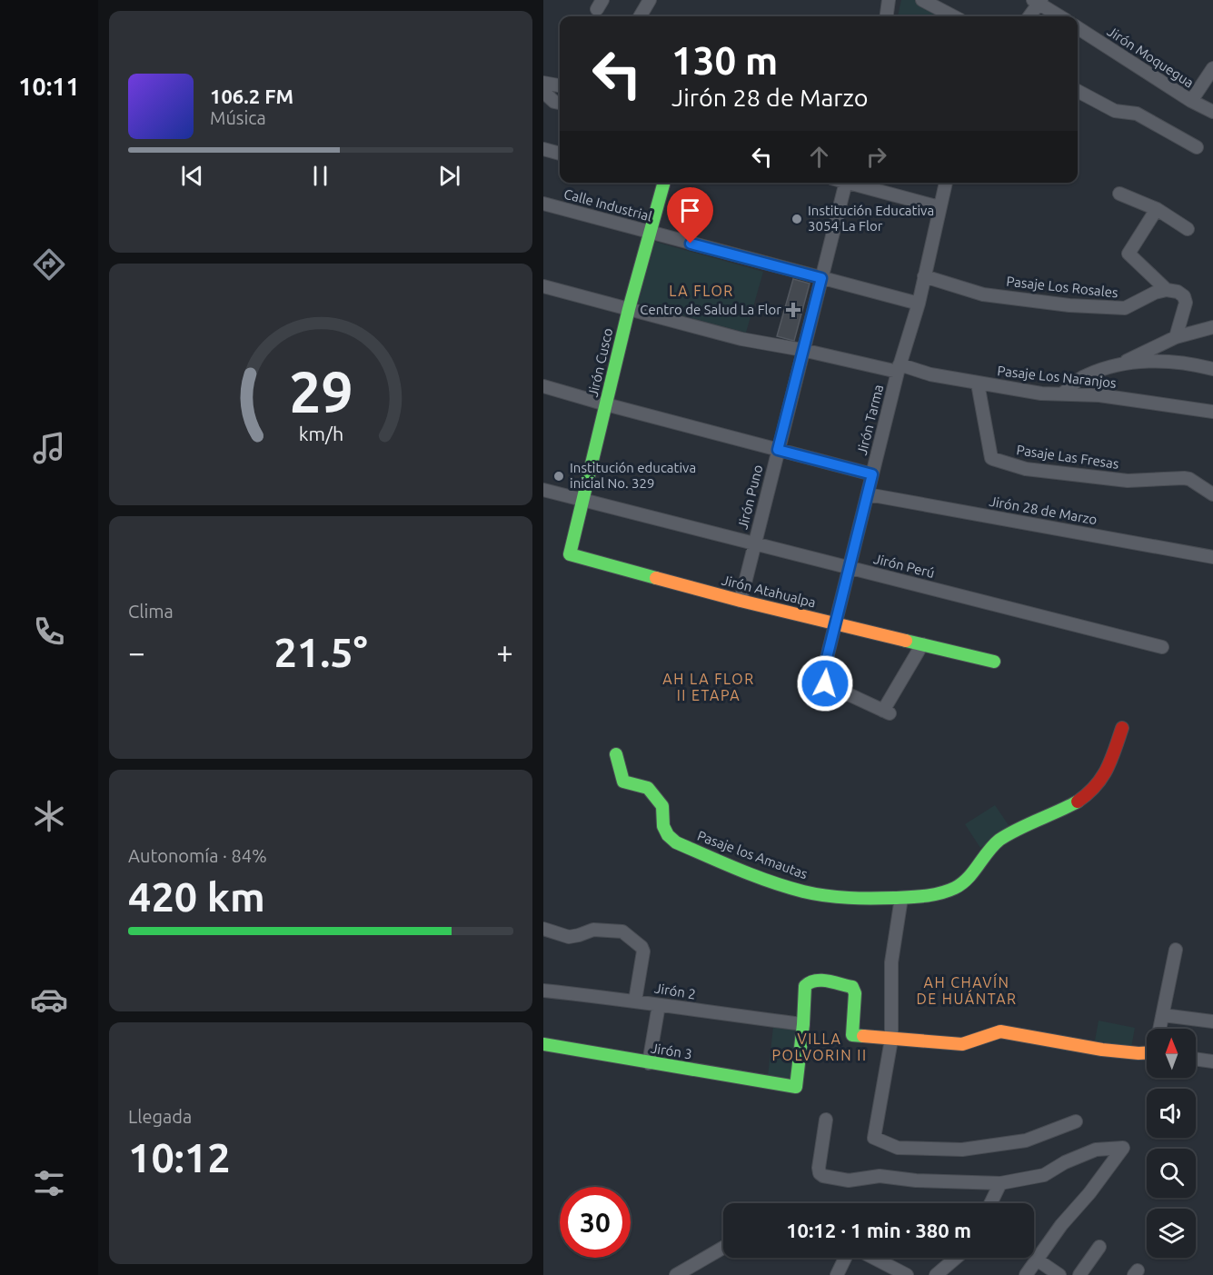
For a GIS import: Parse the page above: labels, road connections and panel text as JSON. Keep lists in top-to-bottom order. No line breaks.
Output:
{"streets":{"street":["Jirón Moquegua","Calle Industrial","Pasaje Los Rosales","Jirón Cusco","Pasaje Los Naranjos","Jirón Tarma","Pasaje Las Fresas","Jirón Puno","Jirón 28 de Marzo","Jirón Perú","Jirón Atahualpa","Pasaje los Amautas","Jirón 2","Jirón 3"]},"crossings":[["Calle Industrial","Jirón Cusco"],["Calle Industrial","Jirón Tarma"],["Calle Industrial","Jirón Puno"],["Pasaje Los Rosales","Jirón Tarma"],["Jirón Cusco","Pasaje Los Naranjos"],["Jirón Cusco","Jirón Perú"],["Jirón Cusco","Jirón Atahualpa"],["Pasaje Los Naranjos","Jirón Tarma"],["Pasaje Los Naranjos","Pasaje Las Fresas"],["Pasaje Los Naranjos","Jirón Puno"],["Jirón Tarma","Jirón 28 de Marzo"],["Jirón Tarma","Jirón Perú"],["Jirón Tarma","Jirón Atahualpa"],["Jirón Puno","Jirón Perú"],["Jirón Puno","Jirón Atahualpa"],["Jirón 2","Jirón 3"]],"districts":["LA FLOR","AH LA FLOR II ETAPA","AH CHAVÍN DE HUÁNTAR","VILLA POLVORIN II"],"places":{"other":["Institución Educativa 3054 La Flor","Institución educativa inicial No. 329"],"health":["Centro de Salud La Flor"]},"north":"top","page":{"tabs":"10:11","turn":["130 m","Jirón 28 de Marzo"],"song":["106.2 FM","Música"],"tile":["Clima",["Autonomía · 84%","420 km"],["Llegada","10:12"]],"heat":["−","21.5°","+"],"limit":"30","trip":"10:12 · 1 min · 380 m","gauge":["29","km/h"]}}
